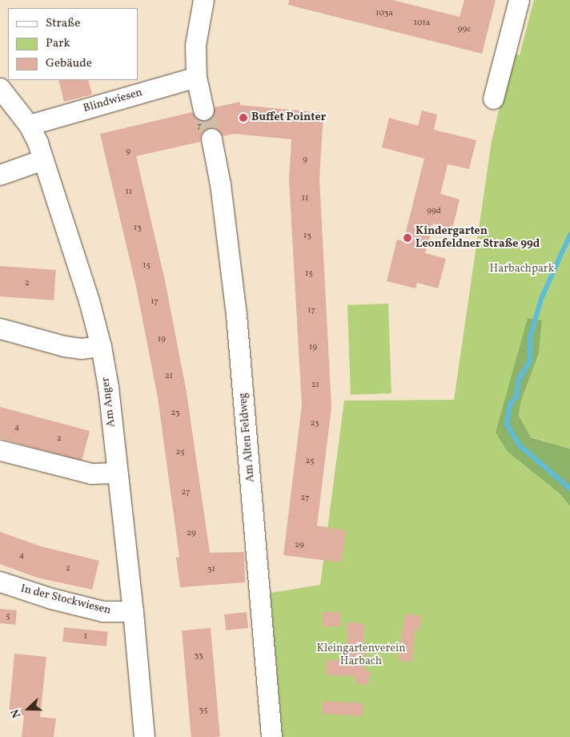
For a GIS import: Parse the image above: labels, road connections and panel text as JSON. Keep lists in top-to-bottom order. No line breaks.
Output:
{"streets":{"street":["Blindwiesen","Am Anger","Am Alten Feldweg","In der Stockwiesen"]},"crossings":[["Blindwiesen","Am Anger"],["Am Anger","In der Stockwiesen"]],"parks":["Harbachpark","Kleingartenverein Harbach"],"places":["Buffet Pointer","Kindergarten Leonfeldner Straße 99d"],"house_numbers":["103a","101a","99c","7","9","9","11","11","99d","13","13","15","15","2","17","17","19","19","21","21","23","23","4","2","25","25","27","27","29","29","4","2","31","5","1","33","35"],"legend":["Straße","Park","Gebäude"],"north":"left"}
